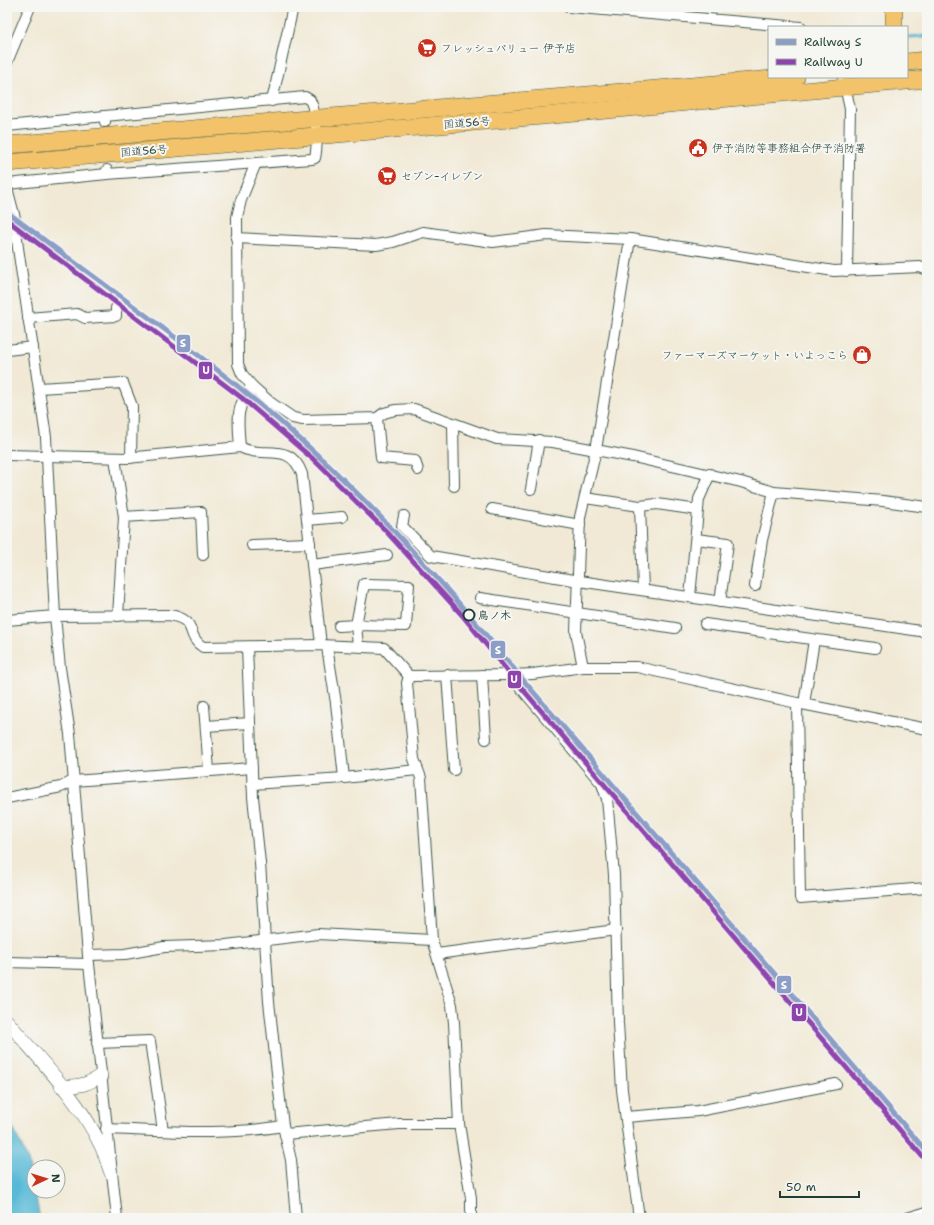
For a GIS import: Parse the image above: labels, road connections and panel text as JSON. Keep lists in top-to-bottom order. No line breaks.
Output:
{"streets":{"highway":["国道56号"]},"places":{"supermarket":["フレッシュバリュー 伊予店","セブン-イレブン"],"public building":["伊予消防等事務組合伊予消防署"],"shop":["ファーマーズマーケット・いよっこら"],"other":["鳥ノ木"]},"lines":["rail line S","rail line U"],"legend":["Railway S","Railway U"],"scale_bar":"50 m","north":"right"}
